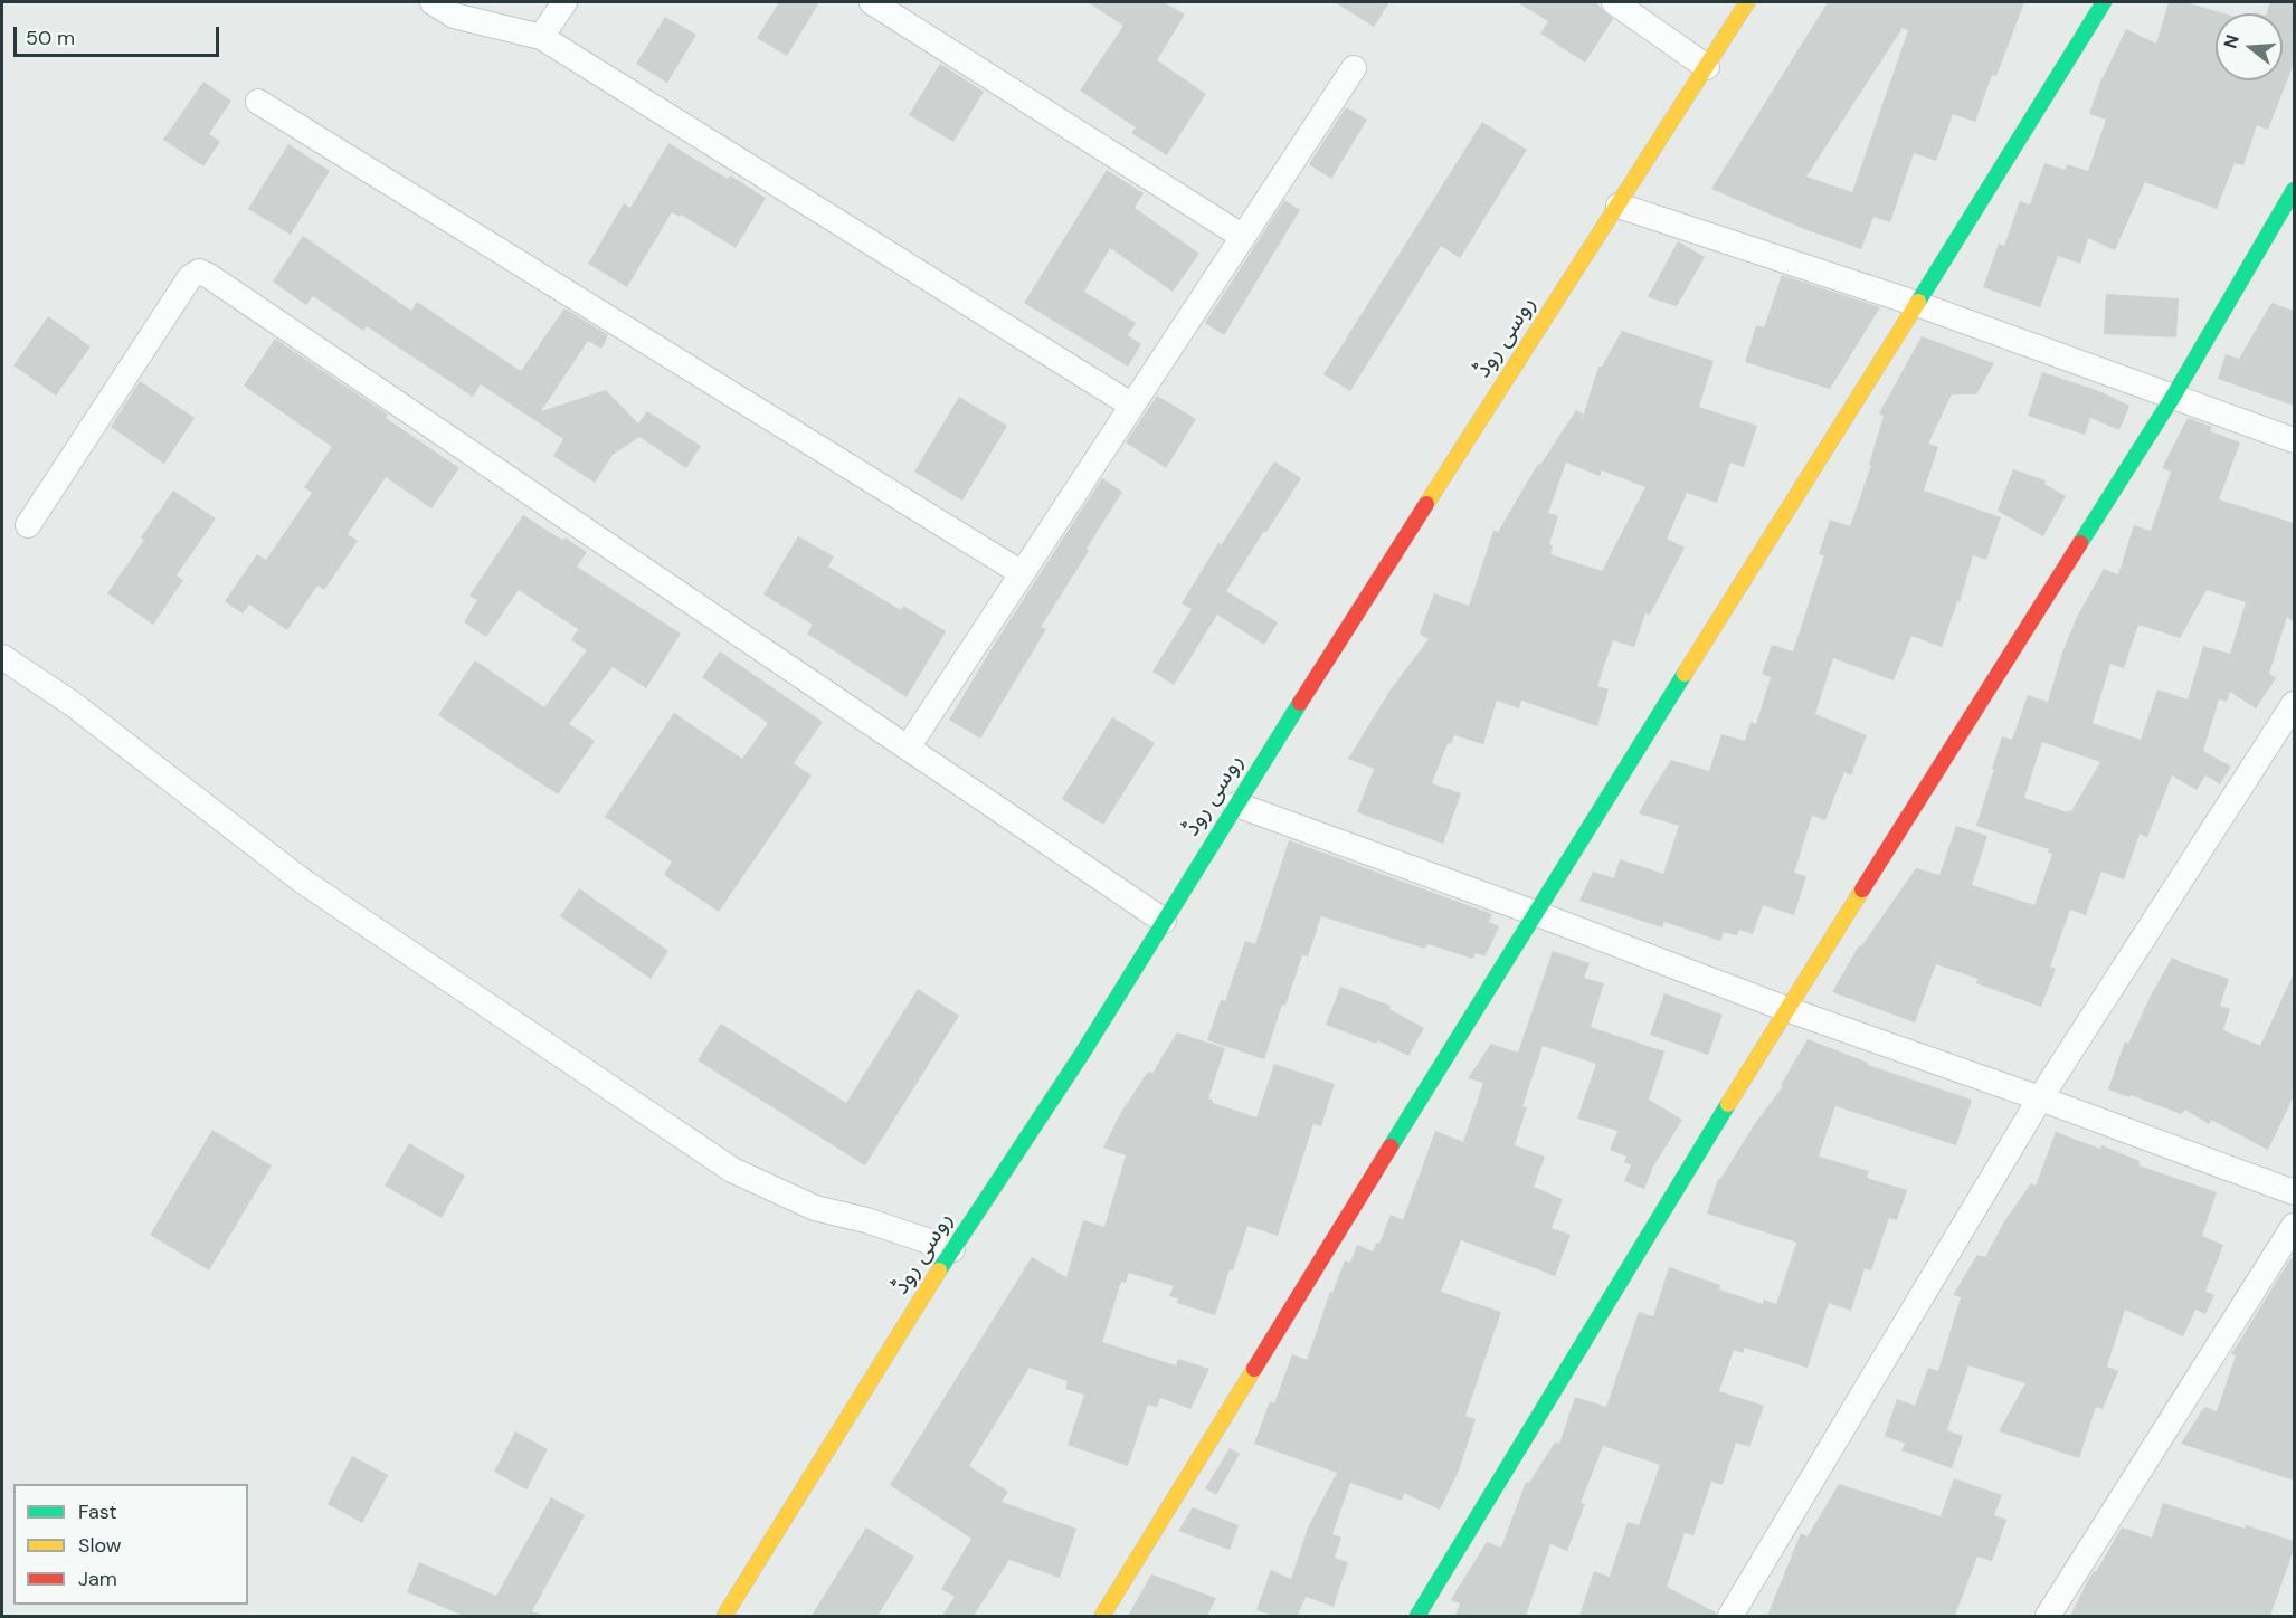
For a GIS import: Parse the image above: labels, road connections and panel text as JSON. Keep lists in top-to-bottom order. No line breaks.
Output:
{"streets":{"street":["روسی روڈ"]},"legend":["Fast","Slow","Jam"],"scale_bar":"50 m","north":"left"}
